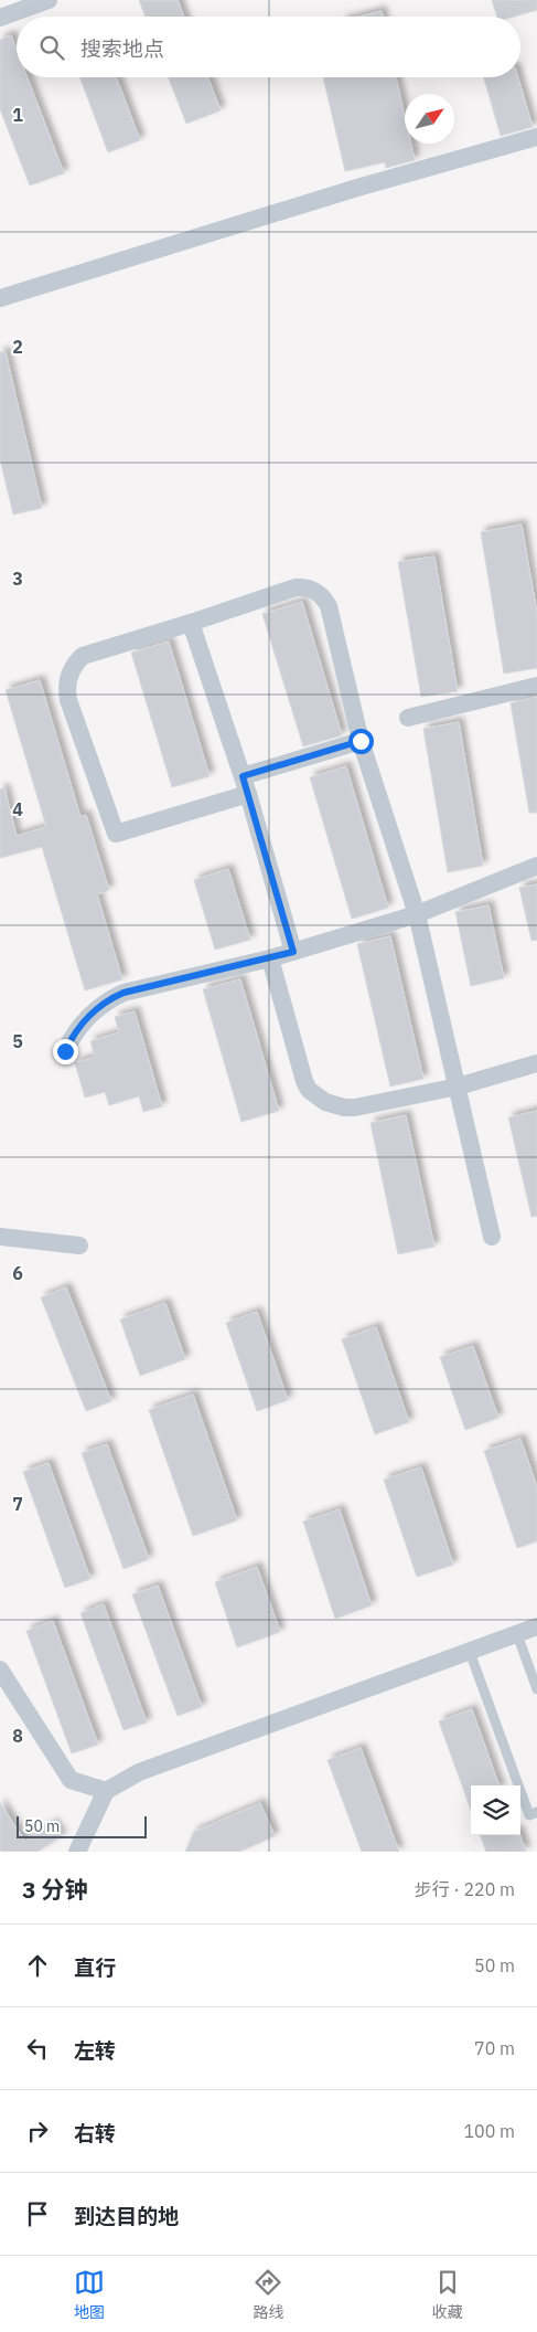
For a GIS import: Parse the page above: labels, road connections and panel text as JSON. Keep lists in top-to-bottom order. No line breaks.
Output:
{"scale_bar":"50 m","north":"top right","page":{"search":"搜索地点","scale":"50 m","heading":["3 分钟","步行 · 220 m"],"list":[["直行","50 m"],["左转","70 m"],["右转","100 m"],"到达目的地"],"nav":["地图","路线","收藏"]},"grid":{"rows":["1","2","3","4","5","6","7","8"]}}
